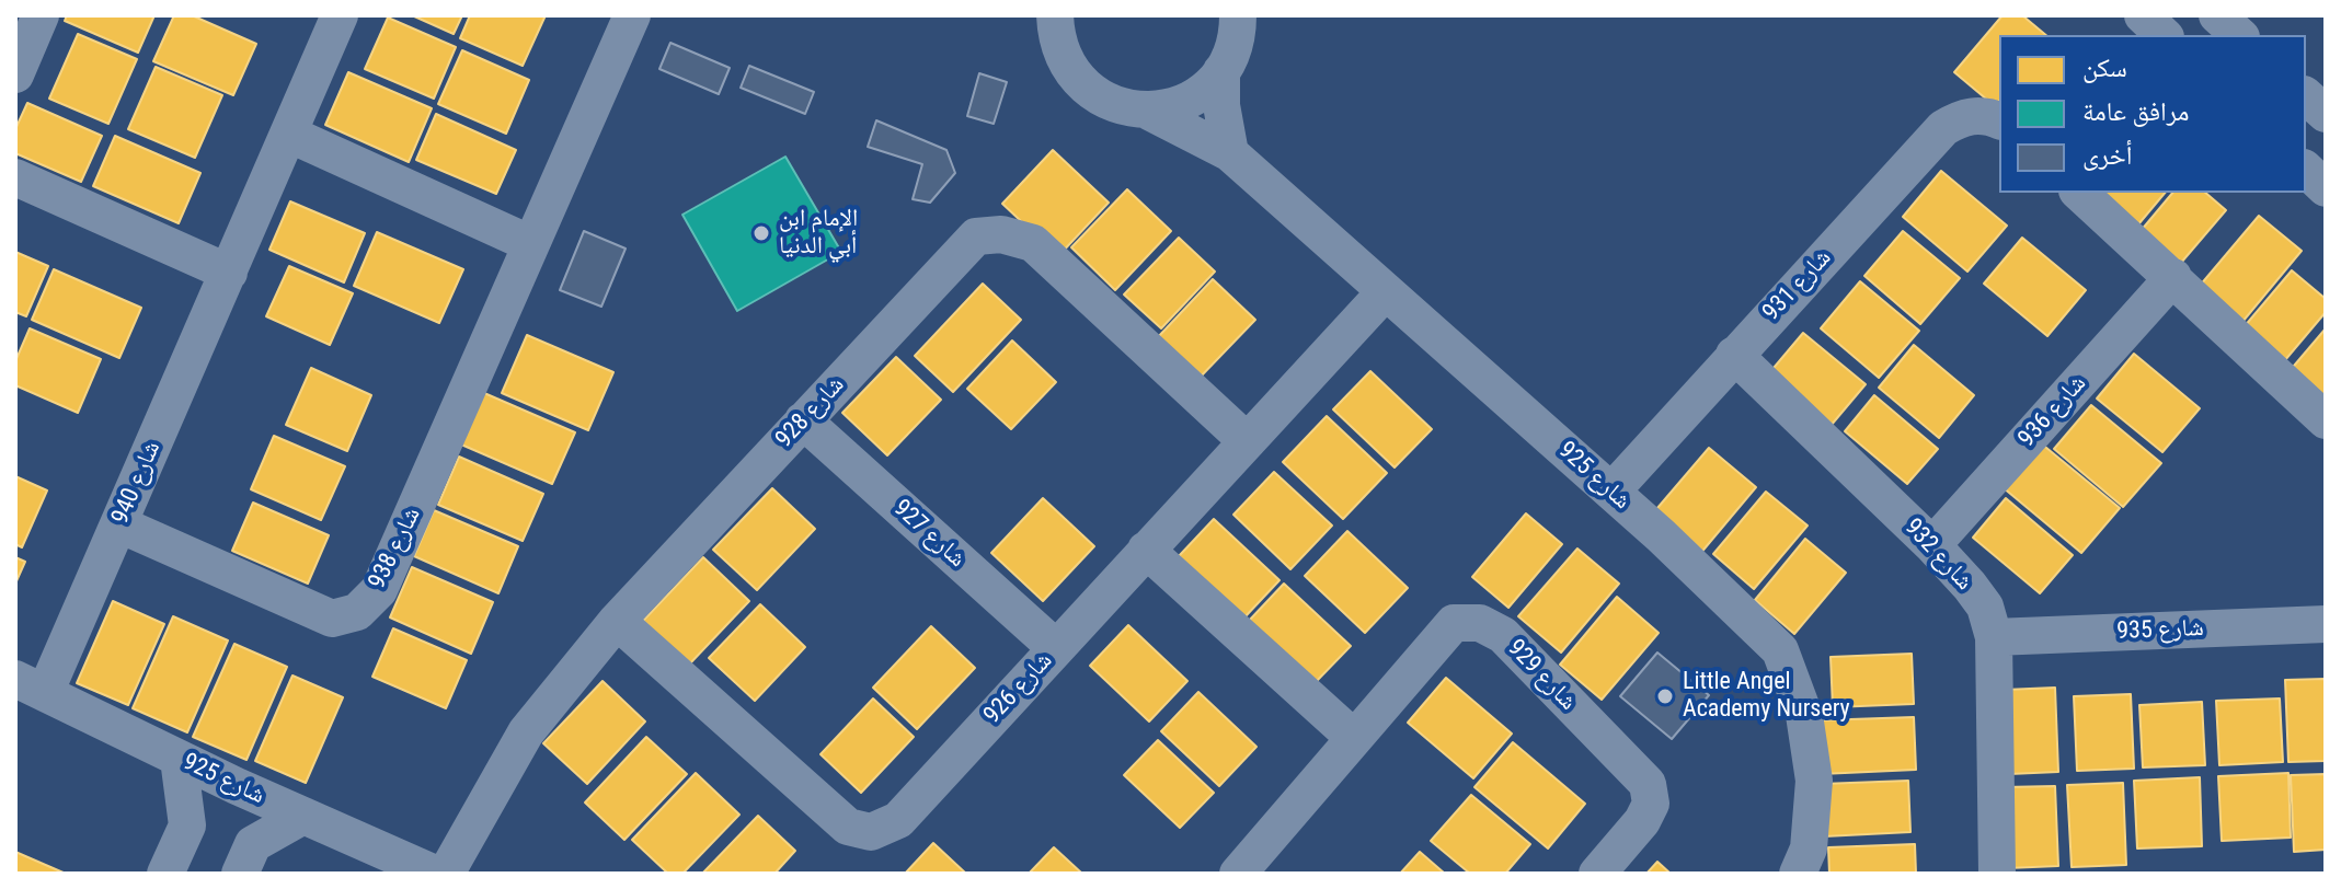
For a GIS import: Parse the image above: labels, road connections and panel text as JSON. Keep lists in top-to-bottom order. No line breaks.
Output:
{"streets":{"street":["شارع 931","شارع 936","شارع 928","شارع 925","شارع 940","شارع 927","شارع 938","شارع 932","شارع 935","شارع 929","شارع 926"]},"crossings":[["شارع 931","شارع 925"],["شارع 931","شارع 932"],["شارع 936","شارع 932"],["شارع 928","شارع 927"],["شارع 928","شارع 926"],["شارع 925","شارع 940"],["شارع 925","شارع 926"],["شارع 940","شارع 938"],["شارع 927","شارع 926"],["شارع 932","شارع 935"]],"places":["الإمام ابن أبي الدنيا","Little Angel Academy Nursery"],"legend":["سكن","مرافق عامة","أخرى"]}
